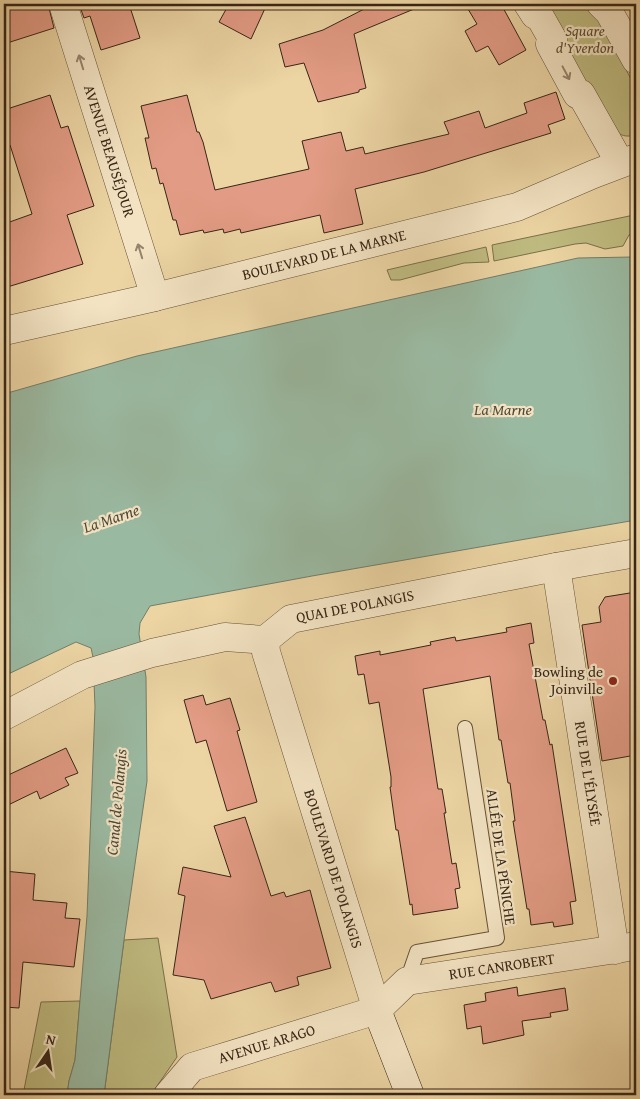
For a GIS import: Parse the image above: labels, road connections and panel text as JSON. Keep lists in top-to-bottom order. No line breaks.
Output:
{"streets":{"street":["AVENUE BEAUSÉJOUR","BOULEVARD DE LA MARNE","QUAI DE POLANGIS","RUE DE L'ÉLYSÉE","BOULEVARD DE POLANGIS","RUE CANROBERT","AVENUE ARAGO"],"lane":["ALLÉE DE LA PÉNICHE"]},"crossings":[["AVENUE BEAUSÉJOUR","BOULEVARD DE LA MARNE"],["QUAI DE POLANGIS","RUE DE L'ÉLYSÉE"],["QUAI DE POLANGIS","BOULEVARD DE POLANGIS"],["RUE DE L'ÉLYSÉE","RUE CANROBERT"],["ALLÉE DE LA PÉNICHE","RUE CANROBERT"],["BOULEVARD DE POLANGIS","AVENUE ARAGO"]],"one_way":["AVENUE BEAUSÉJOUR"],"water":["La Marne","Canal de Polangis"],"parks":["Square d'Yverdon"],"places":["Bowling de Joinville"],"north":"top"}
